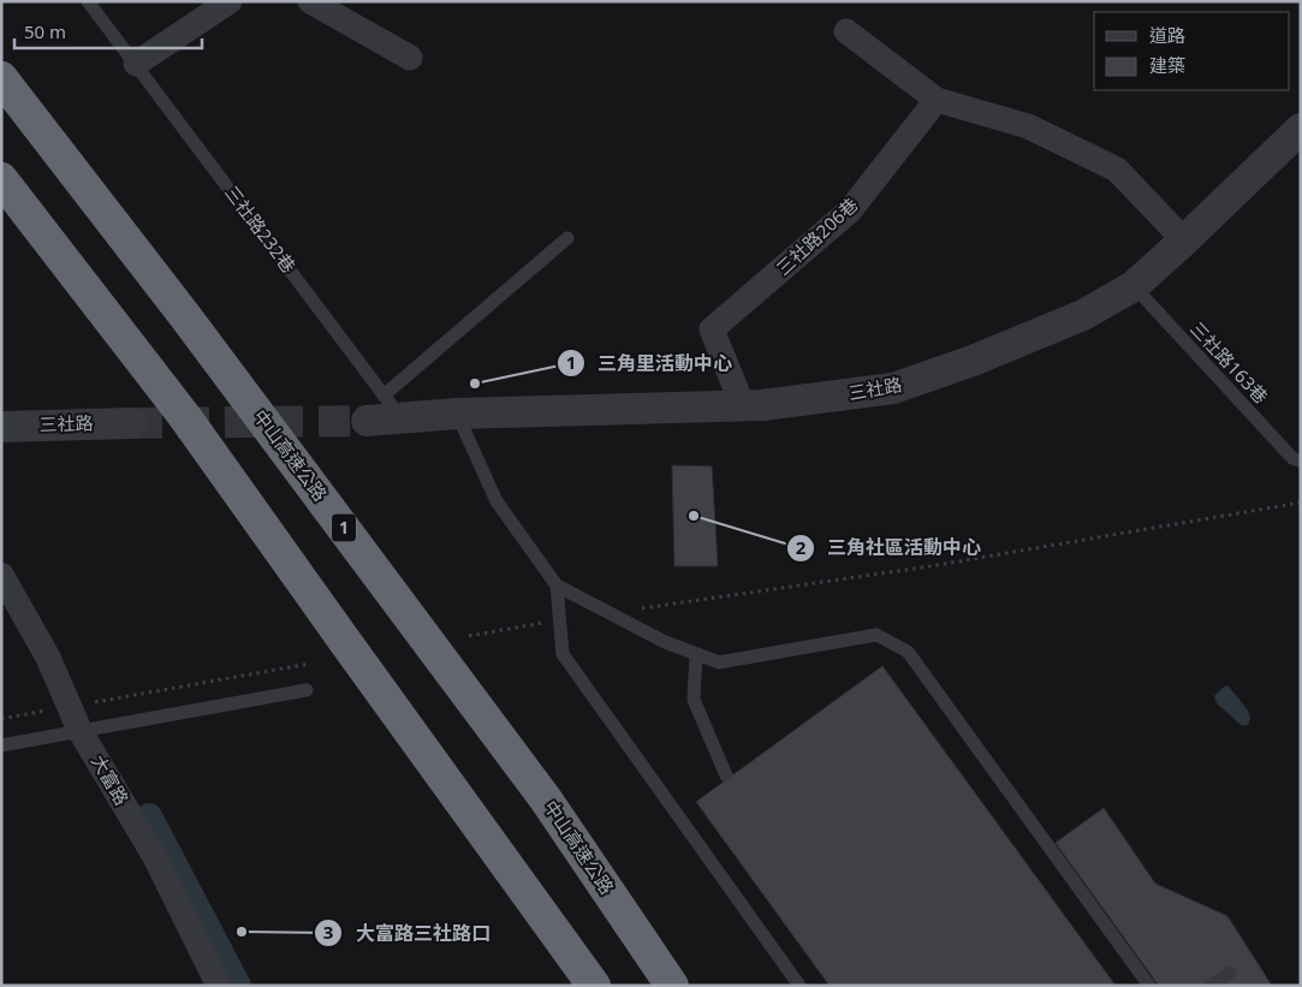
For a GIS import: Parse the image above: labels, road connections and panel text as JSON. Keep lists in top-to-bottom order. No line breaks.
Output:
{"streets":{"highway":["中山高速公路","1"],"street":["三社路206巷","三社路","大富路"],"lane":["三社路232巷","三社路163巷"]},"crossings":[["三社路232巷","三社路"],["三社路206巷","三社路"],["三社路163巷","三社路"]],"places":["三角里活動中心","三角社區活動中心","大富路三社路口"],"legend":["道路","建築"],"scale_bar":"50 m"}
